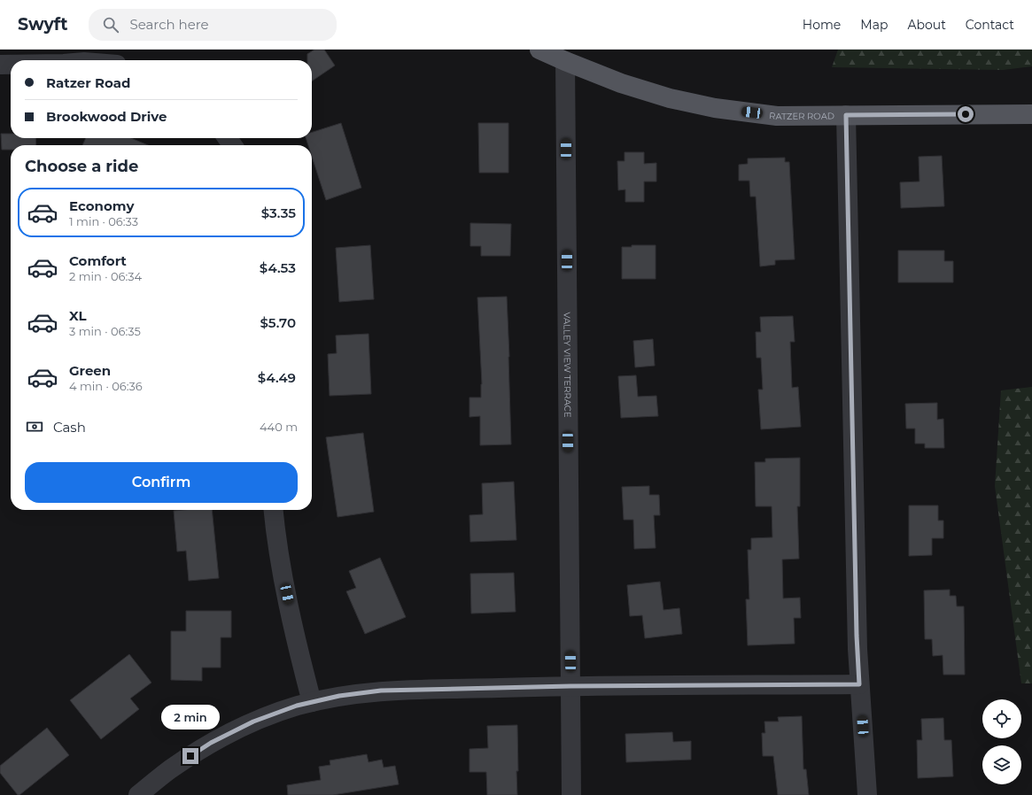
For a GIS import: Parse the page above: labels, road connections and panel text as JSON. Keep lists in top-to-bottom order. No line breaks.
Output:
{"streets":{"main road":["RATZER ROAD"],"street":["VALLEY VIEW TERRACE"]},"crossings":[["RATZER ROAD","VALLEY VIEW TERRACE"]],"page":{"header":"Swyft","search":"Search here","nav":["Home","Map","About","Contact"],"banner":["Ratzer Road","Brookwood Drive"],"heading":"Choose a ride","list":[{"name":"Economy","note":"1 min · 06:33","value":"$3.35"},{"name":"Comfort","note":"2 min · 06:34","value":"$4.53"},{"name":"XL","note":"3 min · 06:35","value":"$5.70"},{"name":"Green","note":"4 min · 06:36","value":"$4.49"}],"pay":["Cash","440 m"],"buttons":"Confirm","bubble":"2 min"}}
